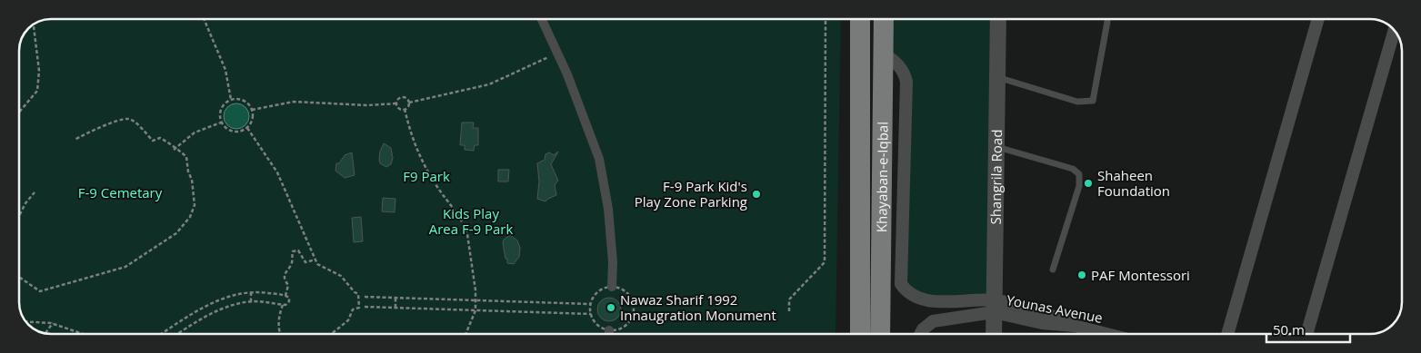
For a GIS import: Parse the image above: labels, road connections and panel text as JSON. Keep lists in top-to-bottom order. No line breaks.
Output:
{"streets":{"main road":["Khayaban-e-Iqbal"],"street":["Shangrila Road","Younas Avenue"]},"crossings":[["Shangrila Road","Younas Avenue"]],"parks":["F9 Park","F-9 Cemetary","Kids Play Area F-9 Park"],"places":["Shaheen Foundation","F-9 Park Kid's Play Zone Parking","PAF Montessori","Nawaz Sharif 1992 Innaugration Monument"],"scale_bar":"50 m"}
